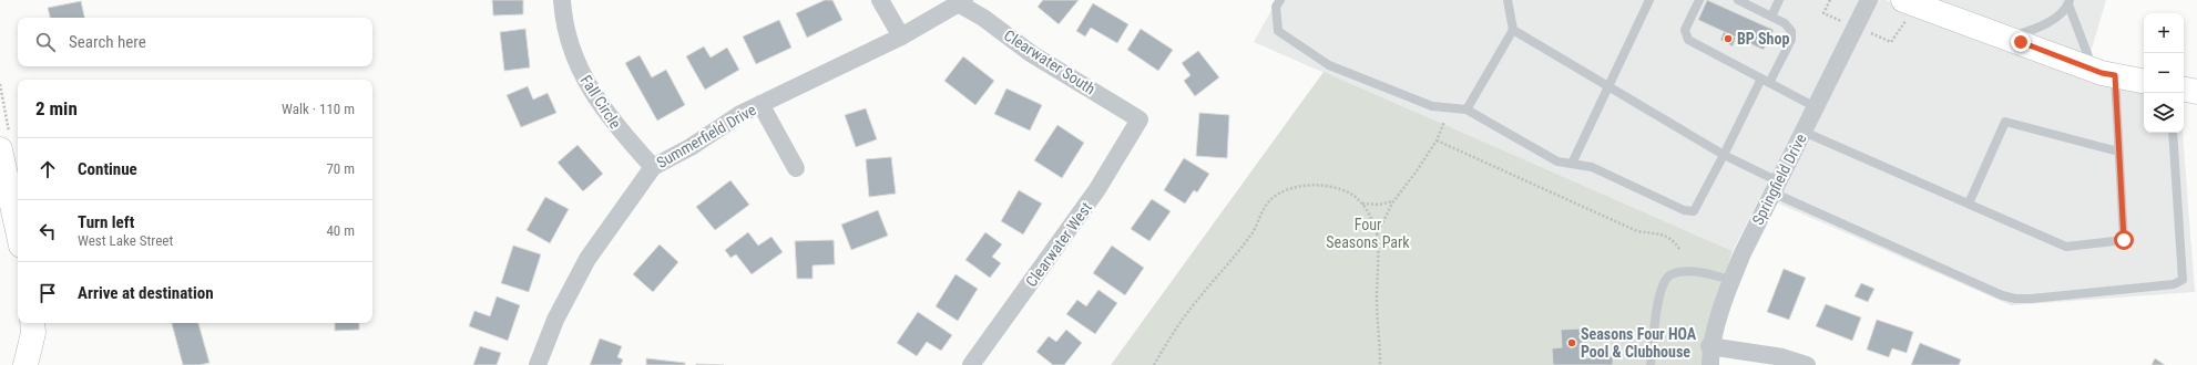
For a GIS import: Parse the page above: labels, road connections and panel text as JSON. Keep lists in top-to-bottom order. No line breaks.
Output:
{"streets":{"street":["Clearwater South","Fall Circle","Summerfield Drive","Springfield Drive","Clearwater West"]},"crossings":[["Clearwater South","Summerfield Drive"],["Clearwater South","Clearwater West"],["Fall Circle","Summerfield Drive"]],"parks":["Four Seasons Park"],"places":["BP Shop","Seasons Four HOA Pool & Clubhouse"],"page":{"map_buttons":["+","−"],"search":"Search here","heading":["2 min","Walk · 110 m"],"list":[["Continue","70 m"],["Turn left","West Lake Street","40 m"],"Arrive at destination"]}}
